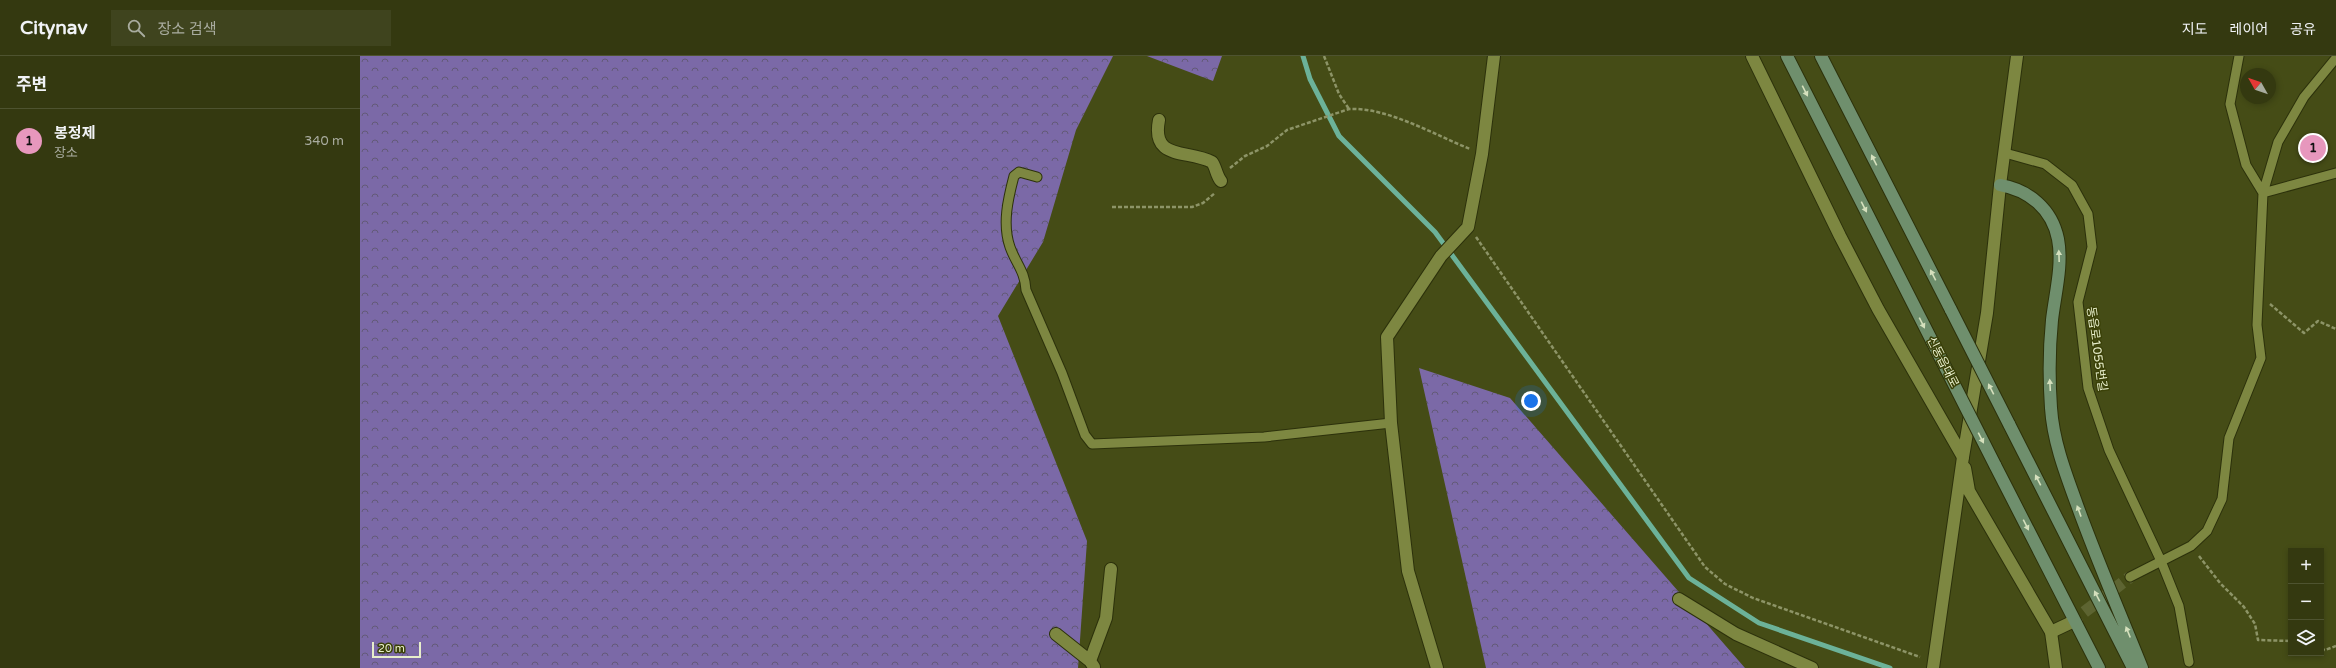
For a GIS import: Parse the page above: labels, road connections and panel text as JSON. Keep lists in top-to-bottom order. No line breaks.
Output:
{"streets":{"main road":["신동읍대로"],"lane":["동읍로1055번길"]},"scale_bar":"20 m","north":"top left","page":{"header":"Citynav","search":"장소 검색","nav":["지도","레이어","공유"],"heading":"주변","list":[{"mark":"1","name":"봉정제","note":"장소","value":"340 m"}],"pins":"1","map_buttons":["+","−"],"scale":"20 m"}}
